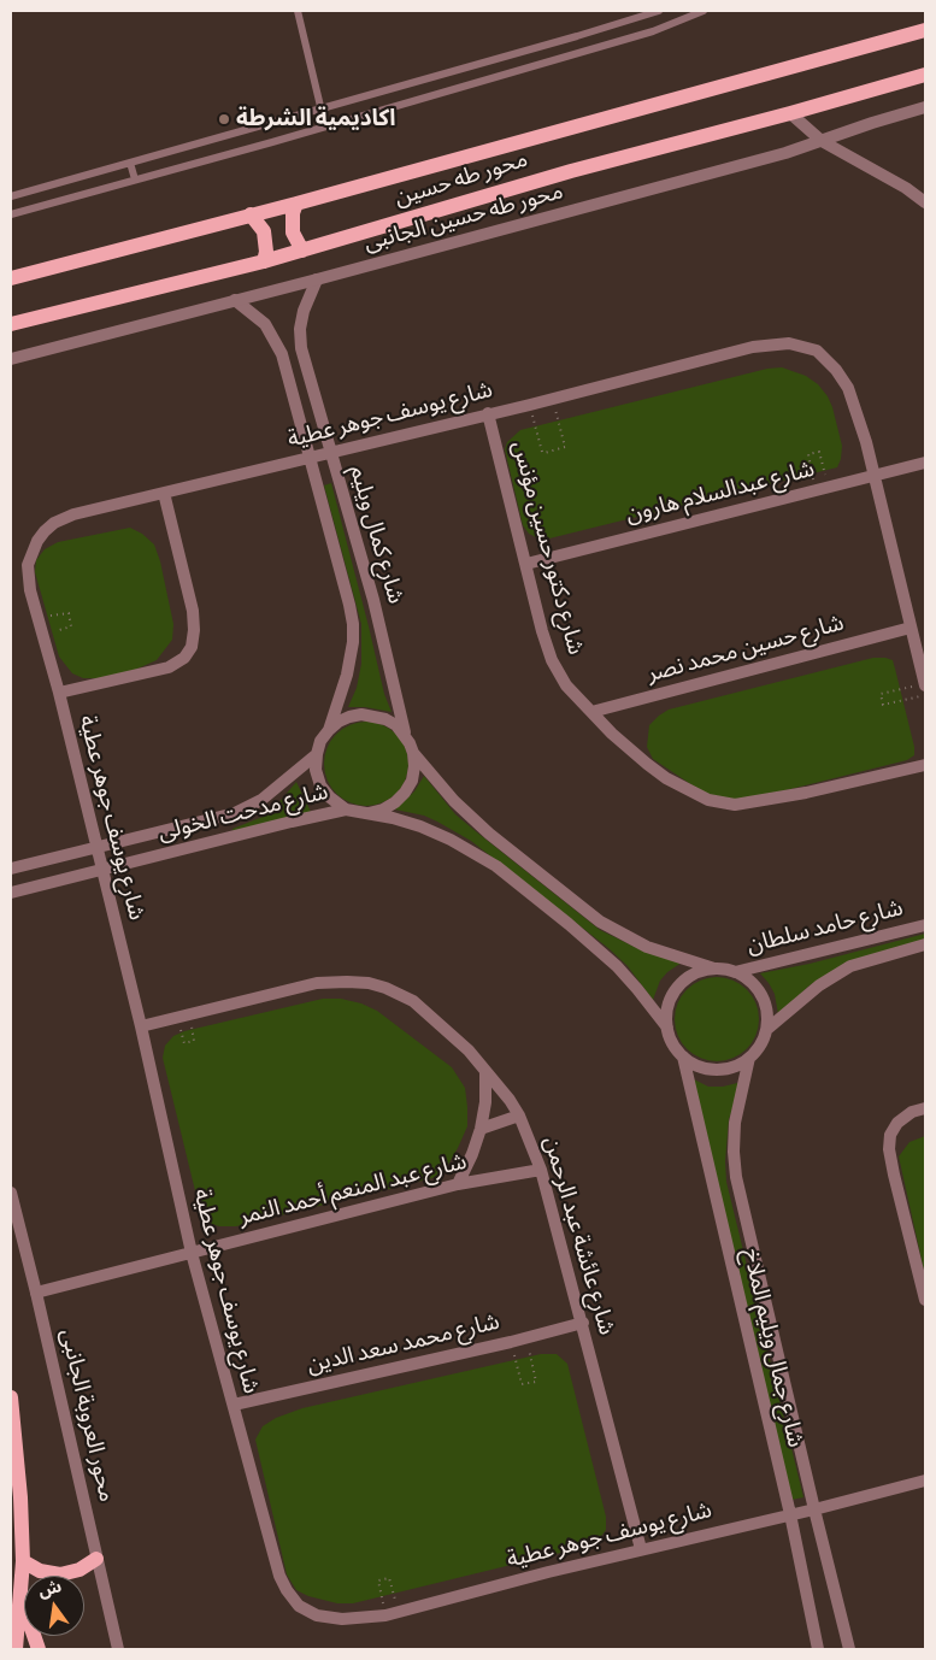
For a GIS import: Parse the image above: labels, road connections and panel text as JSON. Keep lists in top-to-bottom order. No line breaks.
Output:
{"streets":{"main road":["محور طه حسين"],"street":["محور طه حسين الجانبى","شارع يوسف جوهر عطية","شارع عبدالسلام هارون","شارع كمال ويليم","شارع دكتور حسين مؤنس","شارع حسين محمد نصر","شارع مدحت الخولى","شارع حامد سلطان","شارع عبد المنعم أحمد النمر","شارع عائشة عبد الرحمن","شارع محمد سعد الدين","شارع جمال ويليم الملاخ","محور العروبة الجانبى"]},"crossings":[["محور طه حسين الجانبى","شارع كمال ويليم"],["شارع يوسف جوهر عطية","شارع عبدالسلام هارون"],["شارع يوسف جوهر عطية","شارع كمال ويليم"],["شارع يوسف جوهر عطية","شارع دكتور حسين مؤنس"],["شارع يوسف جوهر عطية","شارع حسين محمد نصر"],["شارع يوسف جوهر عطية","شارع مدحت الخولى"],["شارع يوسف جوهر عطية","شارع عبد المنعم أحمد النمر"],["شارع يوسف جوهر عطية","شارع عائشة عبد الرحمن"],["شارع يوسف جوهر عطية","شارع محمد سعد الدين"],["شارع يوسف جوهر عطية","شارع جمال ويليم الملاخ"],["شارع عبدالسلام هارون","شارع دكتور حسين مؤنس"],["شارع كمال ويليم","شارع مدحت الخولى"],["شارع دكتور حسين مؤنس","شارع حسين محمد نصر"],["شارع حامد سلطان","شارع جمال ويليم الملاخ"],["شارع عبد المنعم أحمد النمر","شارع عائشة عبد الرحمن"],["شارع عبد المنعم أحمد النمر","محور العروبة الجانبى"],["شارع عائشة عبد الرحمن","شارع محمد سعد الدين"]],"places":["اكاديمية الشرطة"],"north":"top"}
